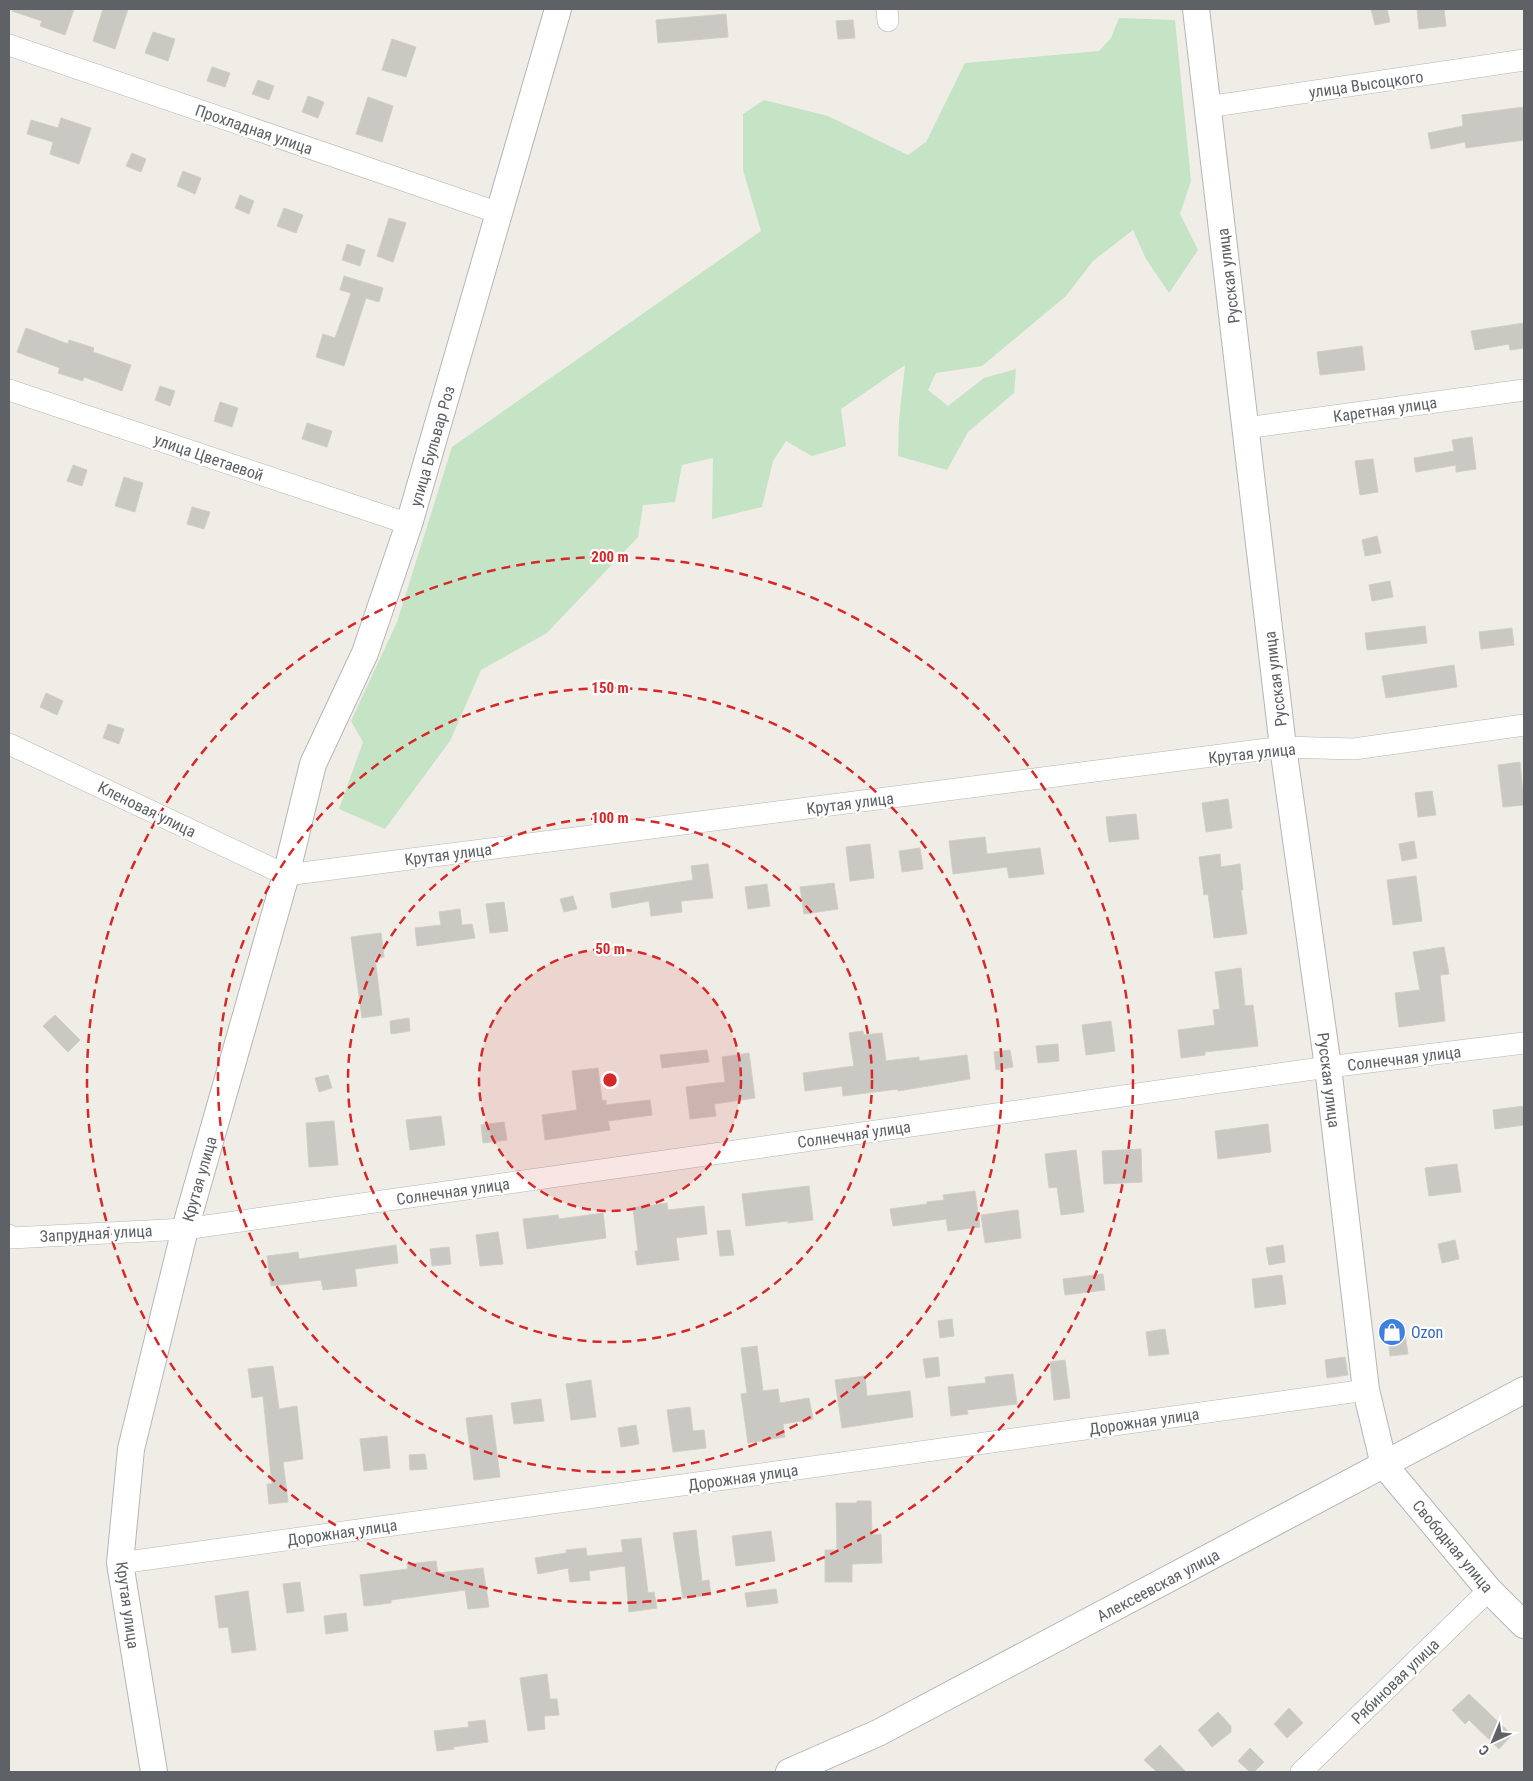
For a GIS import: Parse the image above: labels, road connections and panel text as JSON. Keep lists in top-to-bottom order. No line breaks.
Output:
{"streets":{"street":["улица Высоцкого","Прохладная улица","Русская улица","Каретная улица","улица Бульвар Роз","улица Цветаевой","Крутая улица","Кленовая улица","Солнечная улица","Запрудная улица","Дорожная улица","Свободная улица","Алексеевская улица","Рябиновая улица"]},"crossings":[["улица Высоцкого","Русская улица"],["Прохладная улица","улица Бульвар Роз"],["Русская улица","Каретная улица"],["Русская улица","Крутая улица"],["Русская улица","Солнечная улица"],["Русская улица","Дорожная улица"],["Русская улица","Свободная улица"],["Русская улица","Алексеевская улица"],["улица Бульвар Роз","улица Цветаевой"],["улица Бульвар Роз","Крутая улица"],["улица Бульвар Роз","Кленовая улица"],["Крутая улица","Кленовая улица"],["Крутая улица","Солнечная улица"],["Крутая улица","Запрудная улица"],["Крутая улица","Дорожная улица"],["Солнечная улица","Запрудная улица"],["Свободная улица","Алексеевская улица"],["Свободная улица","Рябиновая улица"]],"places":{"shop":["Ozon"]},"north":"bottom left","rings":["200 m","150 m","100 m","50 m"]}
